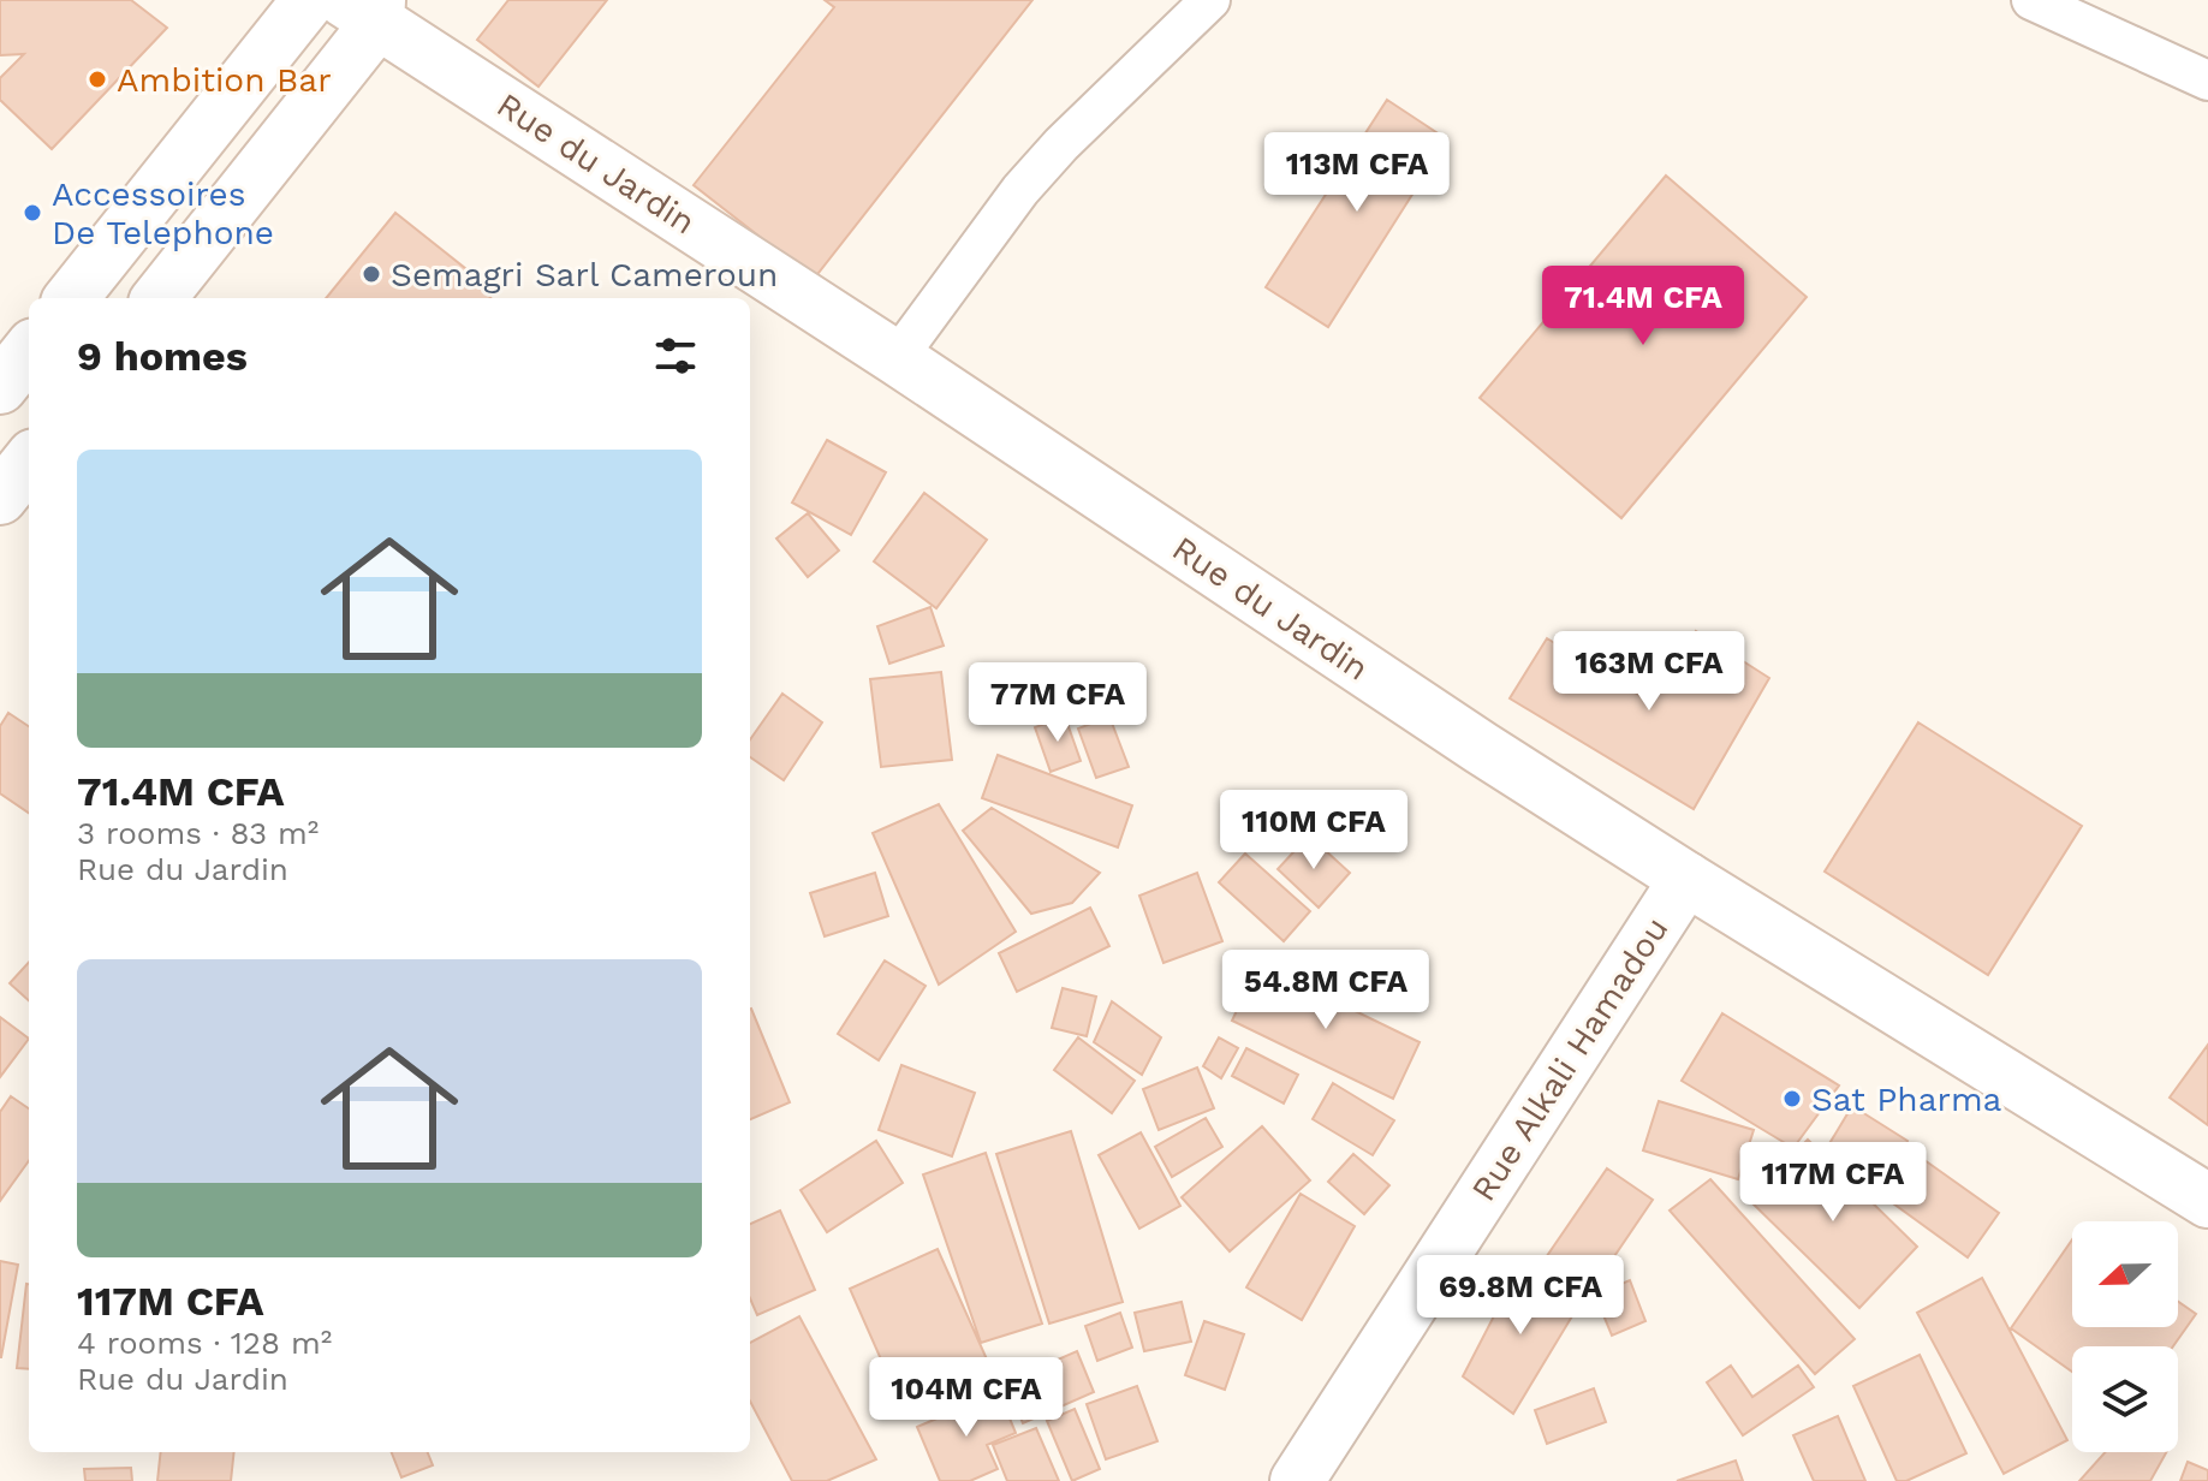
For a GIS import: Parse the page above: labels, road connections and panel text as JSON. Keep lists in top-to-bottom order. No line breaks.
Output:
{"streets":{"main road":["Rue du Jardin","Rue Alkali Hamadou"]},"crossings":[["Rue du Jardin","Rue Alkali Hamadou"]],"places":["Ambition Bar","Accessoires De Telephone","Semagri Sarl Cameroun","Sat Pharma"],"north":"left","page":{"price":["113M CFA","71.4M CFA","163M CFA","77M CFA","110M CFA","54.8M CFA","117M CFA","69.8M CFA","104M CFA"],"heading":"9 homes","list":[{"name":"71.4M CFA","note":"3 rooms · 83 m² · Rue du Jardin"},{"name":"117M CFA","note":"4 rooms · 128 m² · Rue du Jardin"}]}}
